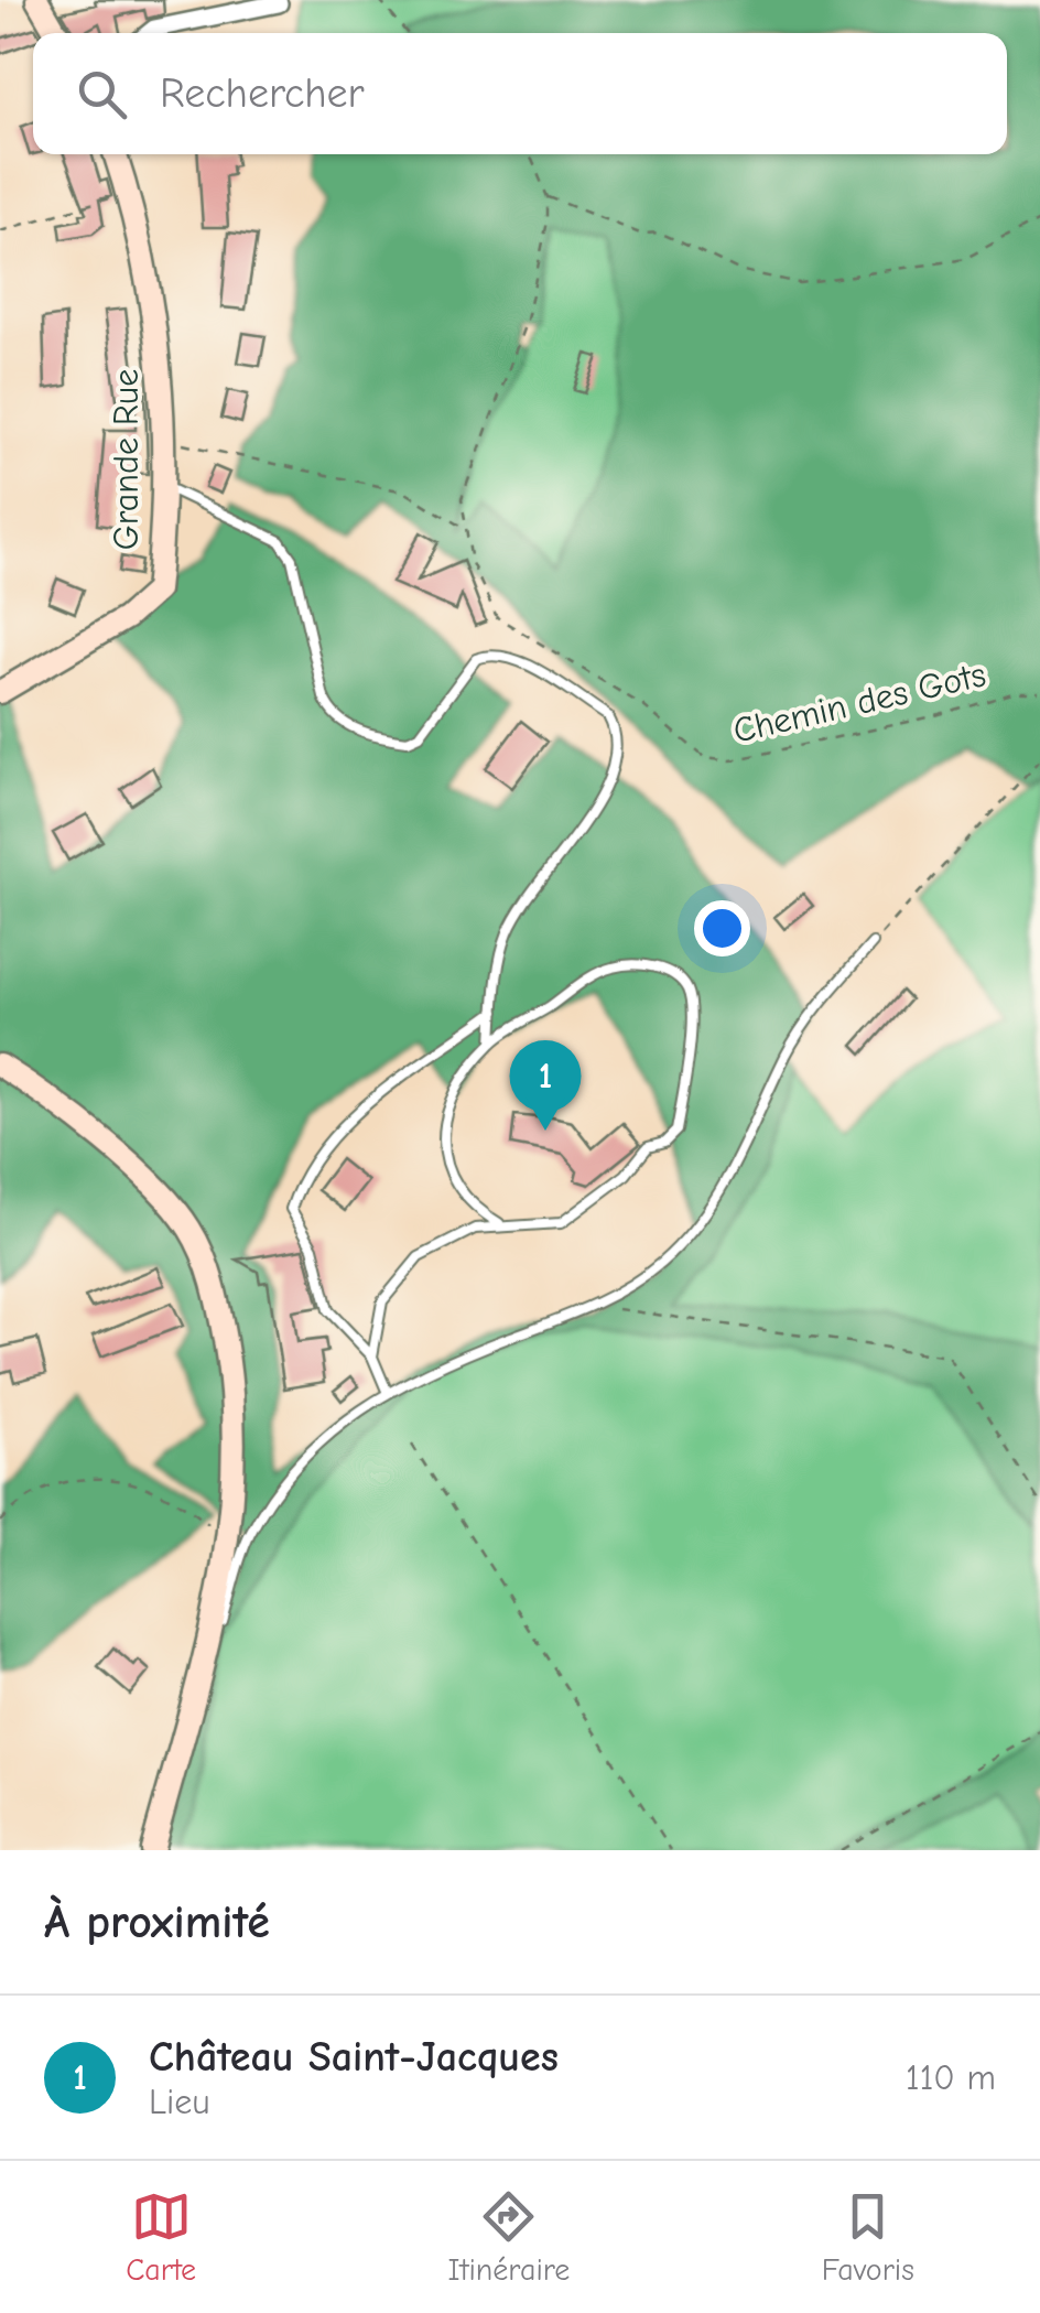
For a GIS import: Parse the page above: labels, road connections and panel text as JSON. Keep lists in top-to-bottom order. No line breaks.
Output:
{"streets":{"street":["Grande Rue"],"path":["Chemin des Gots"]},"page":{"search":"Rechercher","pins":"1","heading":"À proximité","list":[{"mark":"1","name":"Château Saint-Jacques","note":"Lieu","value":"110 m"}],"nav":["Carte","Itinéraire","Favoris"]}}
